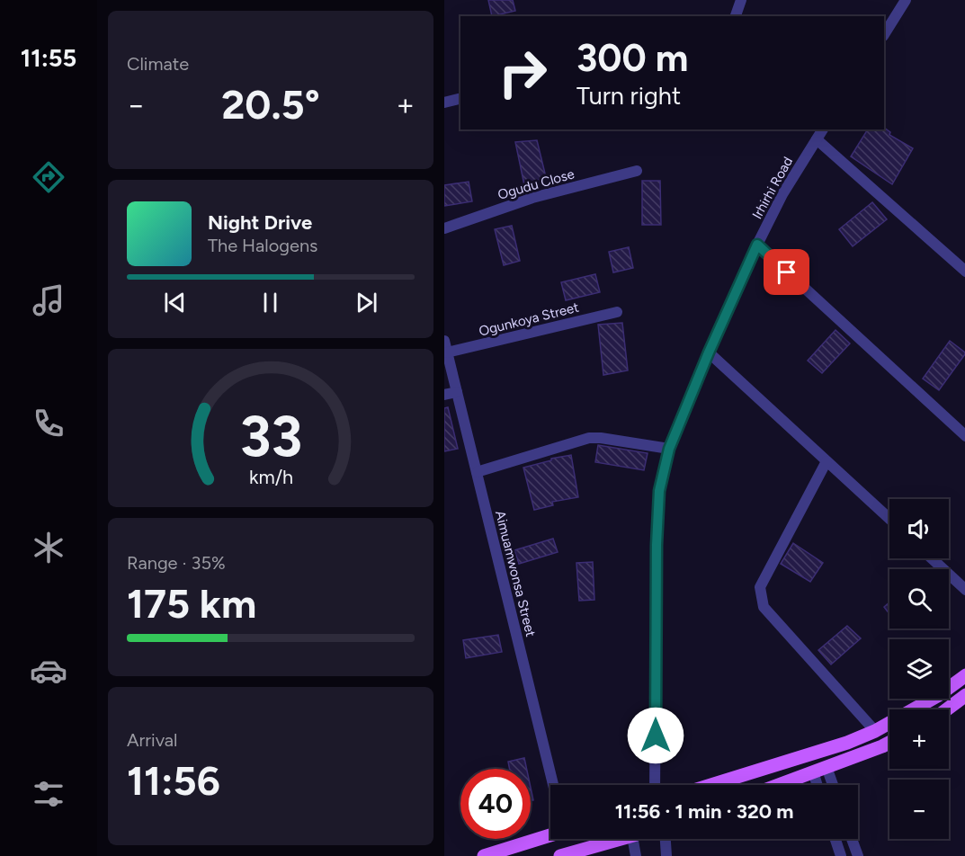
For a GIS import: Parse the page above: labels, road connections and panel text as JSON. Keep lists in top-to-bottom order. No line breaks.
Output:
{"streets":{"street":["Ogudu Close","Irhirhi Road","Ogunkoya Street","Aimuamwonsa Street"]},"crossings":[["Ogunkoya Street","Aimuamwonsa Street"]],"page":{"tabs":"11:55","tile":["Climate",["Range · 35%","175 km"],["Arrival","11:56"]],"turn":["300 m","Turn right"],"heat":["−","20.5°","+"],"song":["Night Drive","The Halogens"],"map_buttons":["+","−"],"limit":"40","trip":"11:56 · 1 min · 320 m","gauge":["33","km/h"]}}
